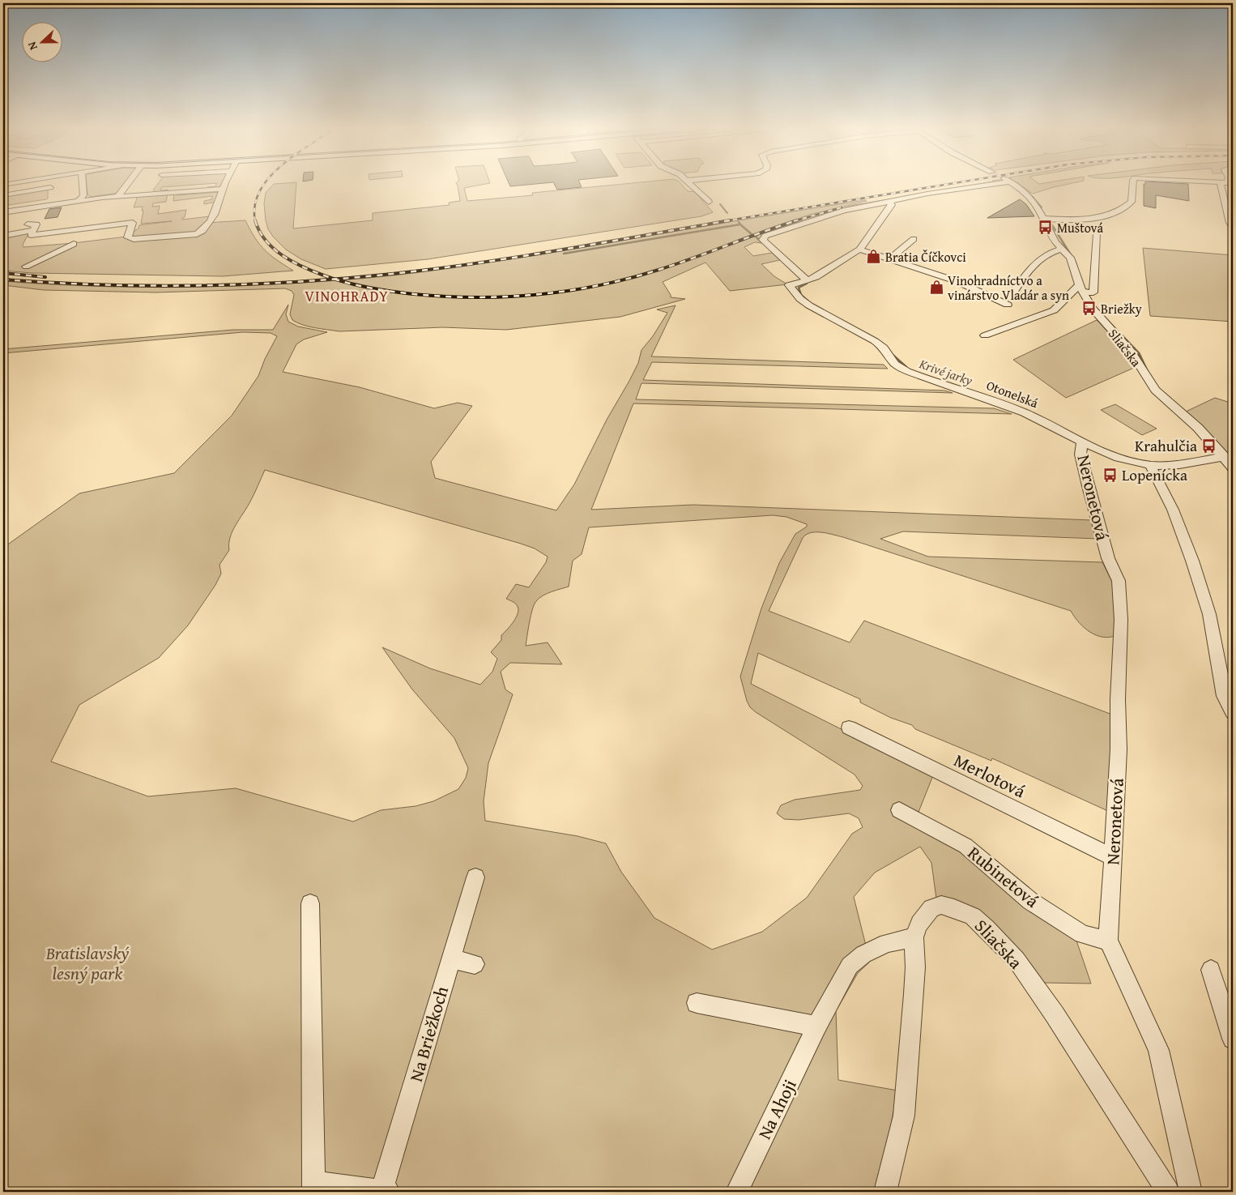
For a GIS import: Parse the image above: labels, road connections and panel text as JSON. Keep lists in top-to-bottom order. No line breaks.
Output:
{"streets":{"street":["Sliačska","Otonelská","Neronetová","Merlotová","Rubinetová","Na Briežkoch","Na Ahoji"]},"crossings":[["Sliačska","Otonelská"],["Sliačska","Na Ahoji"],["Otonelská","Neronetová"],["Neronetová","Merlotová"],["Neronetová","Rubinetová"]],"districts":["VINOHRADY"],"water":["Krivé jarky"],"parks":["Bratislavský lesný park"],"places":{"bus stop":["Muštová","Briežky","Krahulčia","Lopenícka"],"shop":["Bratia Číčkovci","Vinohradníctvo a vinárstvo Vladár a syn"]},"north":"left"}
